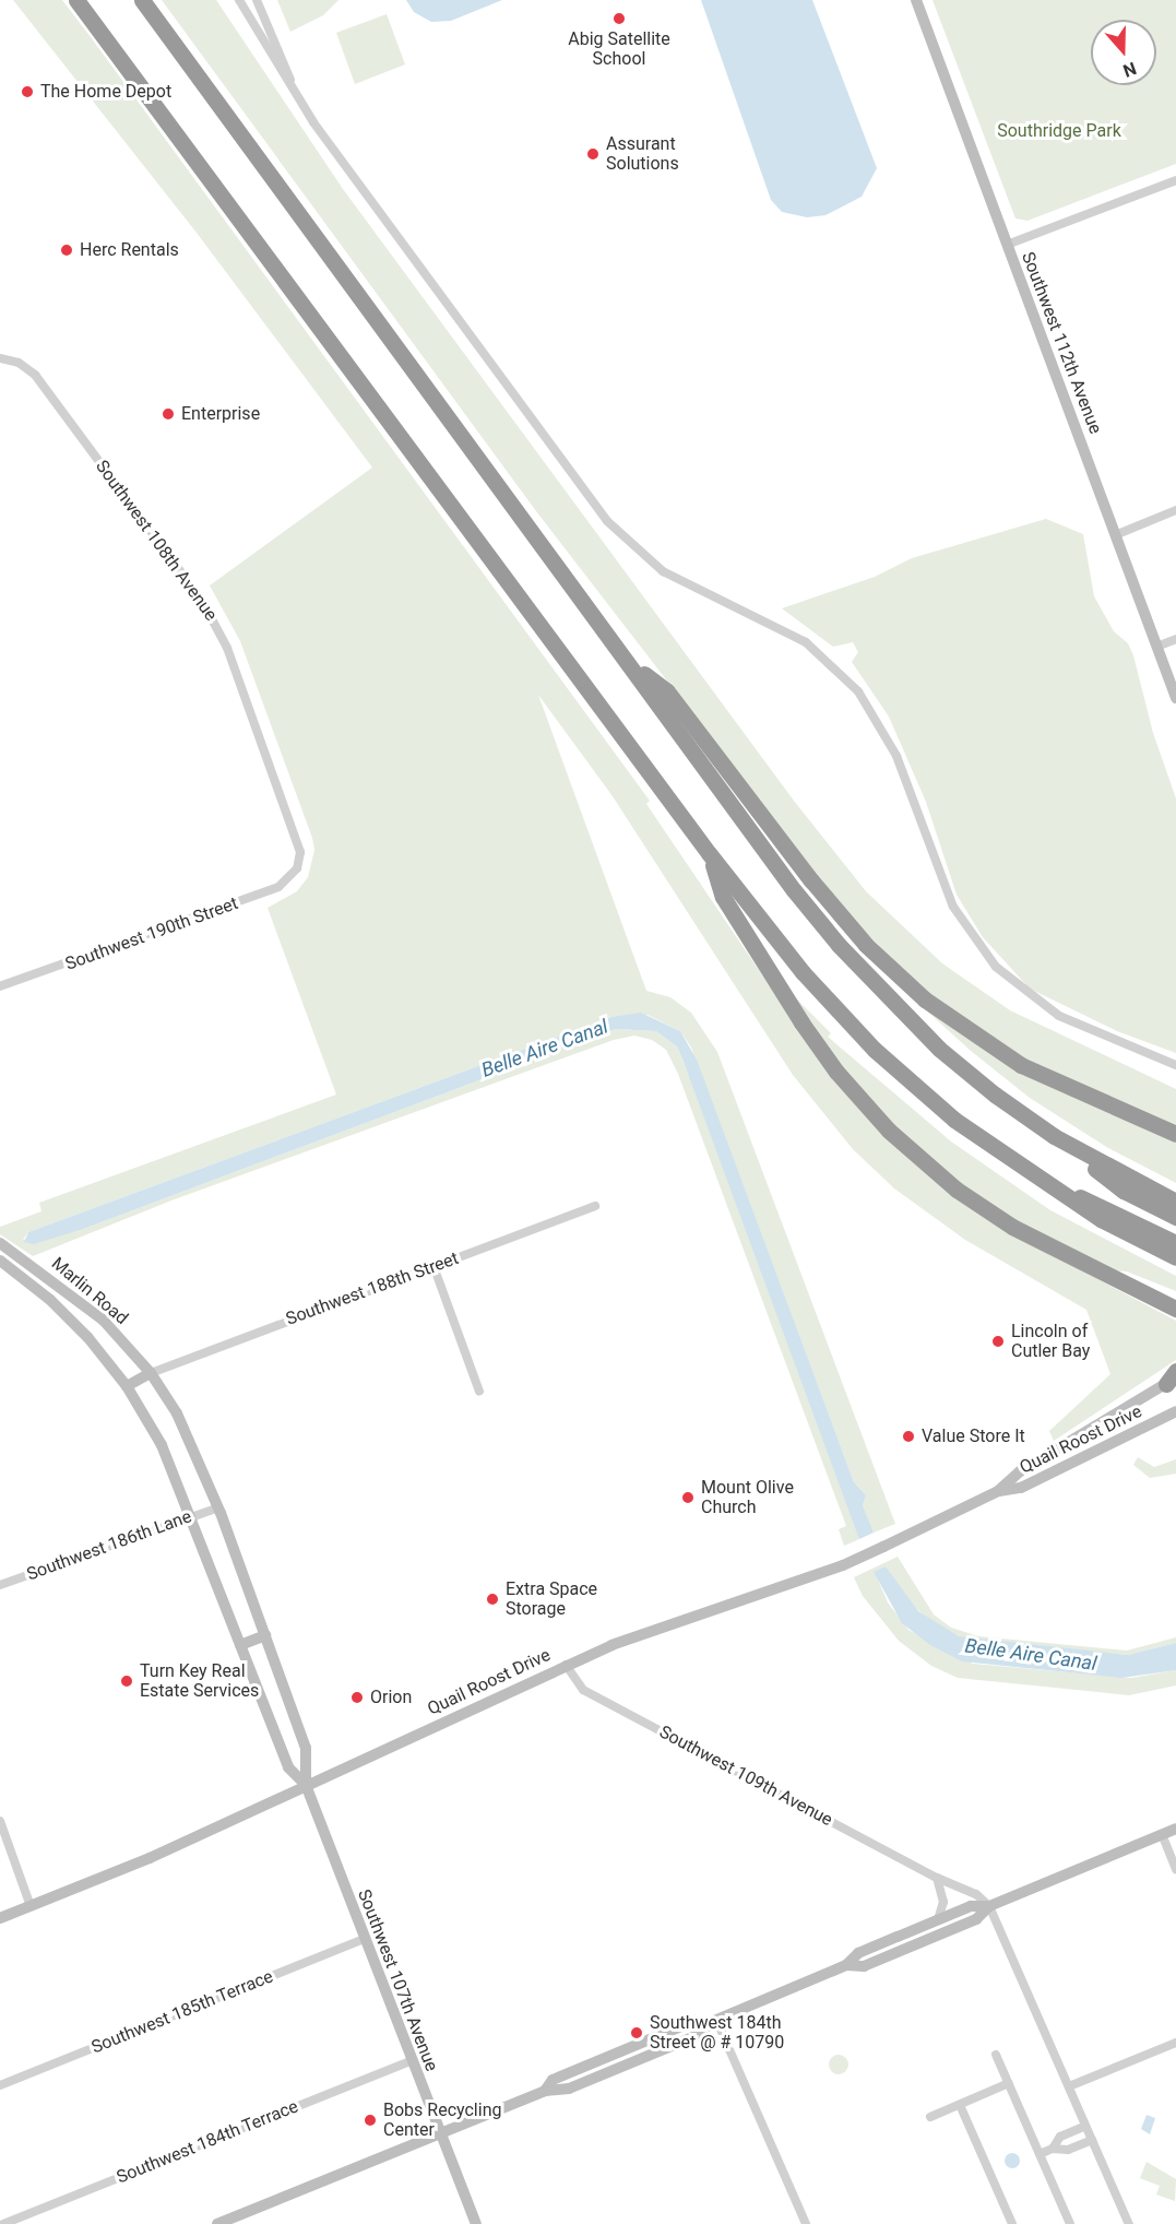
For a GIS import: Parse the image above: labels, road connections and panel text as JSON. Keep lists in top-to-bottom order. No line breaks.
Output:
{"streets":{"main road":["Southwest 112th Avenue","Marlin Road","Quail Roost Drive","Southwest 107th Avenue"],"street":["Southwest 108th Avenue","Southwest 190th Street","Southwest 188th Street","Southwest 186th Lane","Southwest 109th Avenue","Southwest 185th Terrace","Southwest 184th Terrace"]},"crossings":[["Southwest 108th Avenue","Southwest 190th Street"],["Southwest 188th Street","Marlin Road"],["Southwest 188th Street","Southwest 107th Avenue"],["Marlin Road","Southwest 107th Avenue"],["Quail Roost Drive","Southwest 109th Avenue"],["Quail Roost Drive","Southwest 107th Avenue"],["Southwest 186th Lane","Southwest 107th Avenue"],["Southwest 107th Avenue","Southwest 185th Terrace"],["Southwest 107th Avenue","Southwest 184th Terrace"]],"water":["Belle Aire Canal"],"parks":["Southridge Park"],"places":["Abig Satellite School","The Home Depot","Assurant Solutions","Herc Rentals","Enterprise","Lincoln of Cutler Bay","Value Store It","Mount Olive Church","Extra Space Storage","Turn Key Real Estate Services","Orion","Southwest 184th Street @ # 10790","Bobs Recycling Center"],"north":"bottom"}
